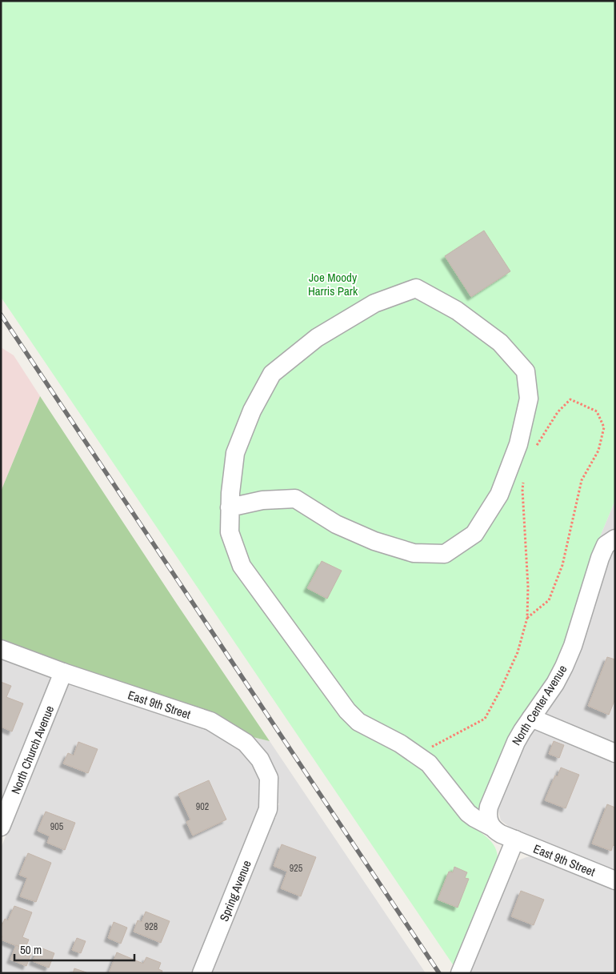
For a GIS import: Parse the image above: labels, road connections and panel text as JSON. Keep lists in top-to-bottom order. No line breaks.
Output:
{"streets":{"street":["East 9th Street","North Center Avenue","North Church Avenue","Spring Avenue"]},"crossings":[["East 9th Street","North Church Avenue"],["East 9th Street","Spring Avenue"]],"parks":["Joe Moody Harris Park"],"house_numbers":["902","905","925","928"],"scale_bar":"50 m"}
